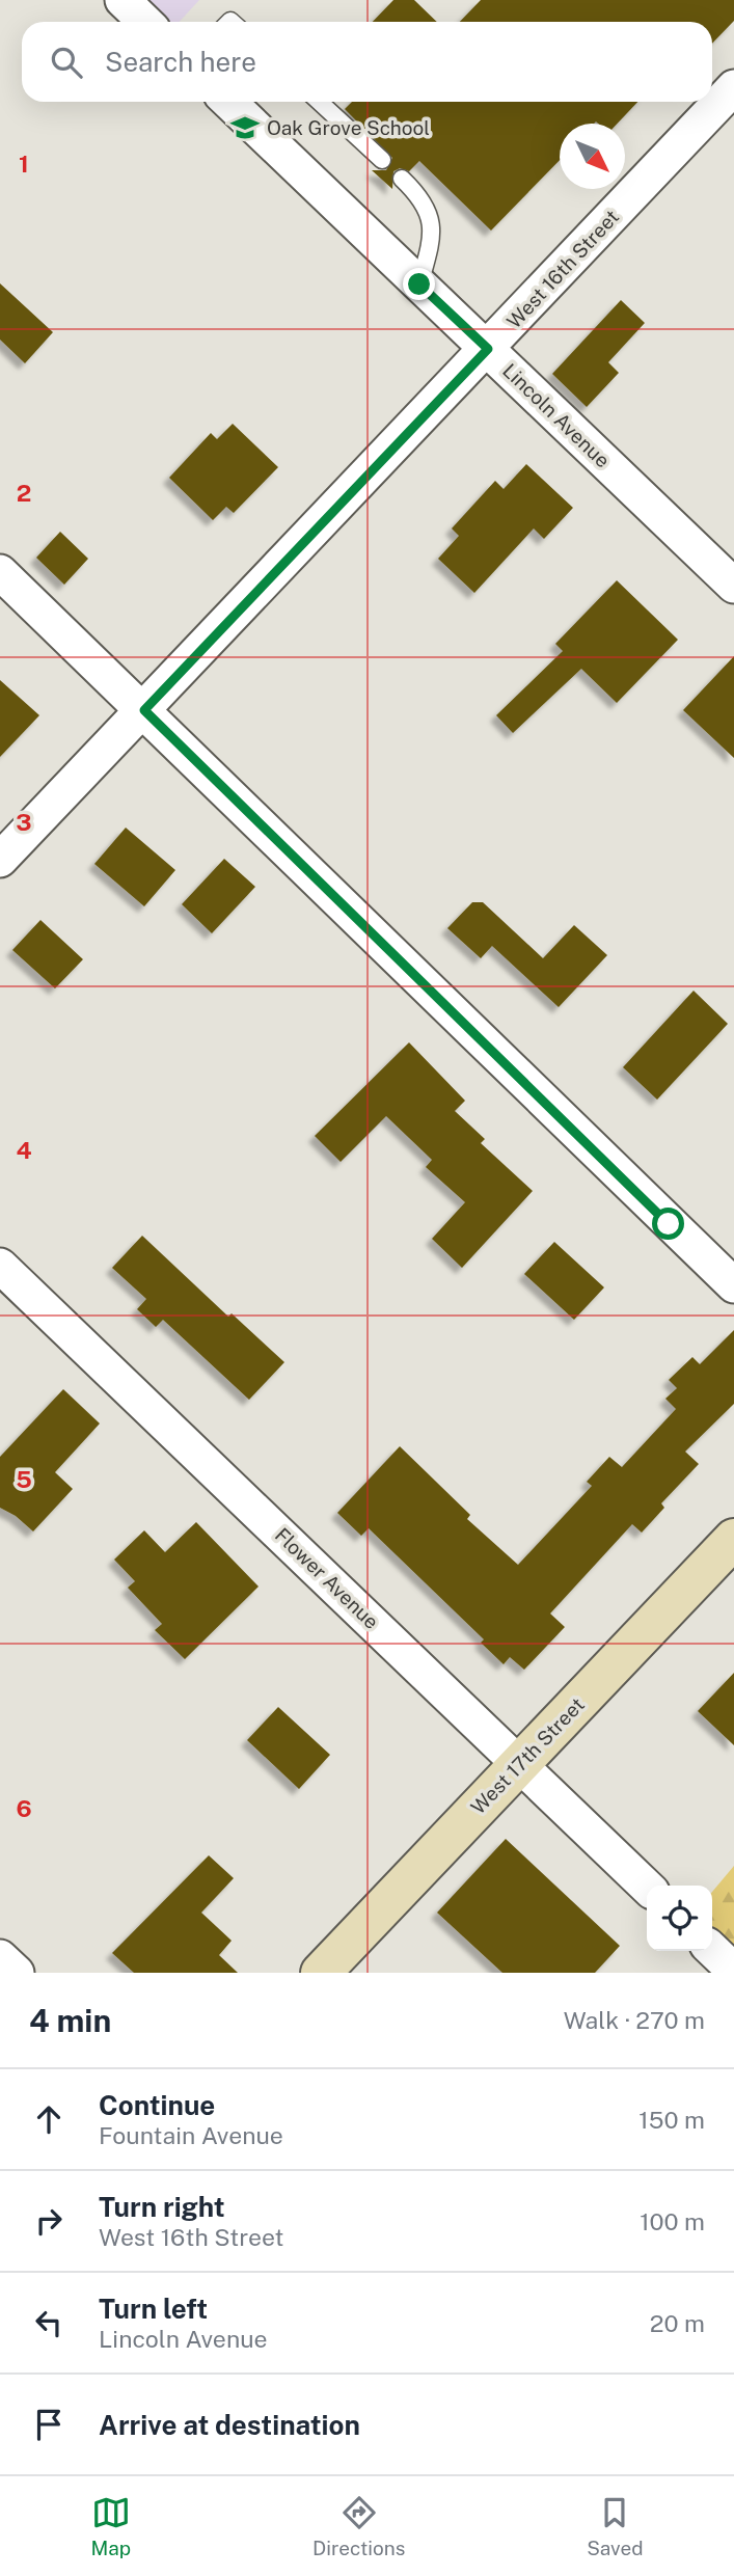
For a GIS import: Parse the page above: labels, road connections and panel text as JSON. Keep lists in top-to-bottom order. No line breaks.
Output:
{"streets":{"main road":["West 17th Street"],"street":["West 16th Street","Lincoln Avenue","Flower Avenue"]},"crossings":[["West 16th Street","Lincoln Avenue"],["Flower Avenue","West 17th Street"]],"places":{"school or university":["Oak Grove School"]},"north":"bottom right","page":{"search":"Search here","heading":["4 min","Walk · 270 m"],"list":[["Continue","Fountain Avenue","150 m"],["Turn right","West 16th Street","100 m"],["Turn left","Lincoln Avenue","20 m"],"Arrive at destination"],"nav":["Map","Directions","Saved"]},"grid":{"rows":["1","2","3","4","5","6"]}}
